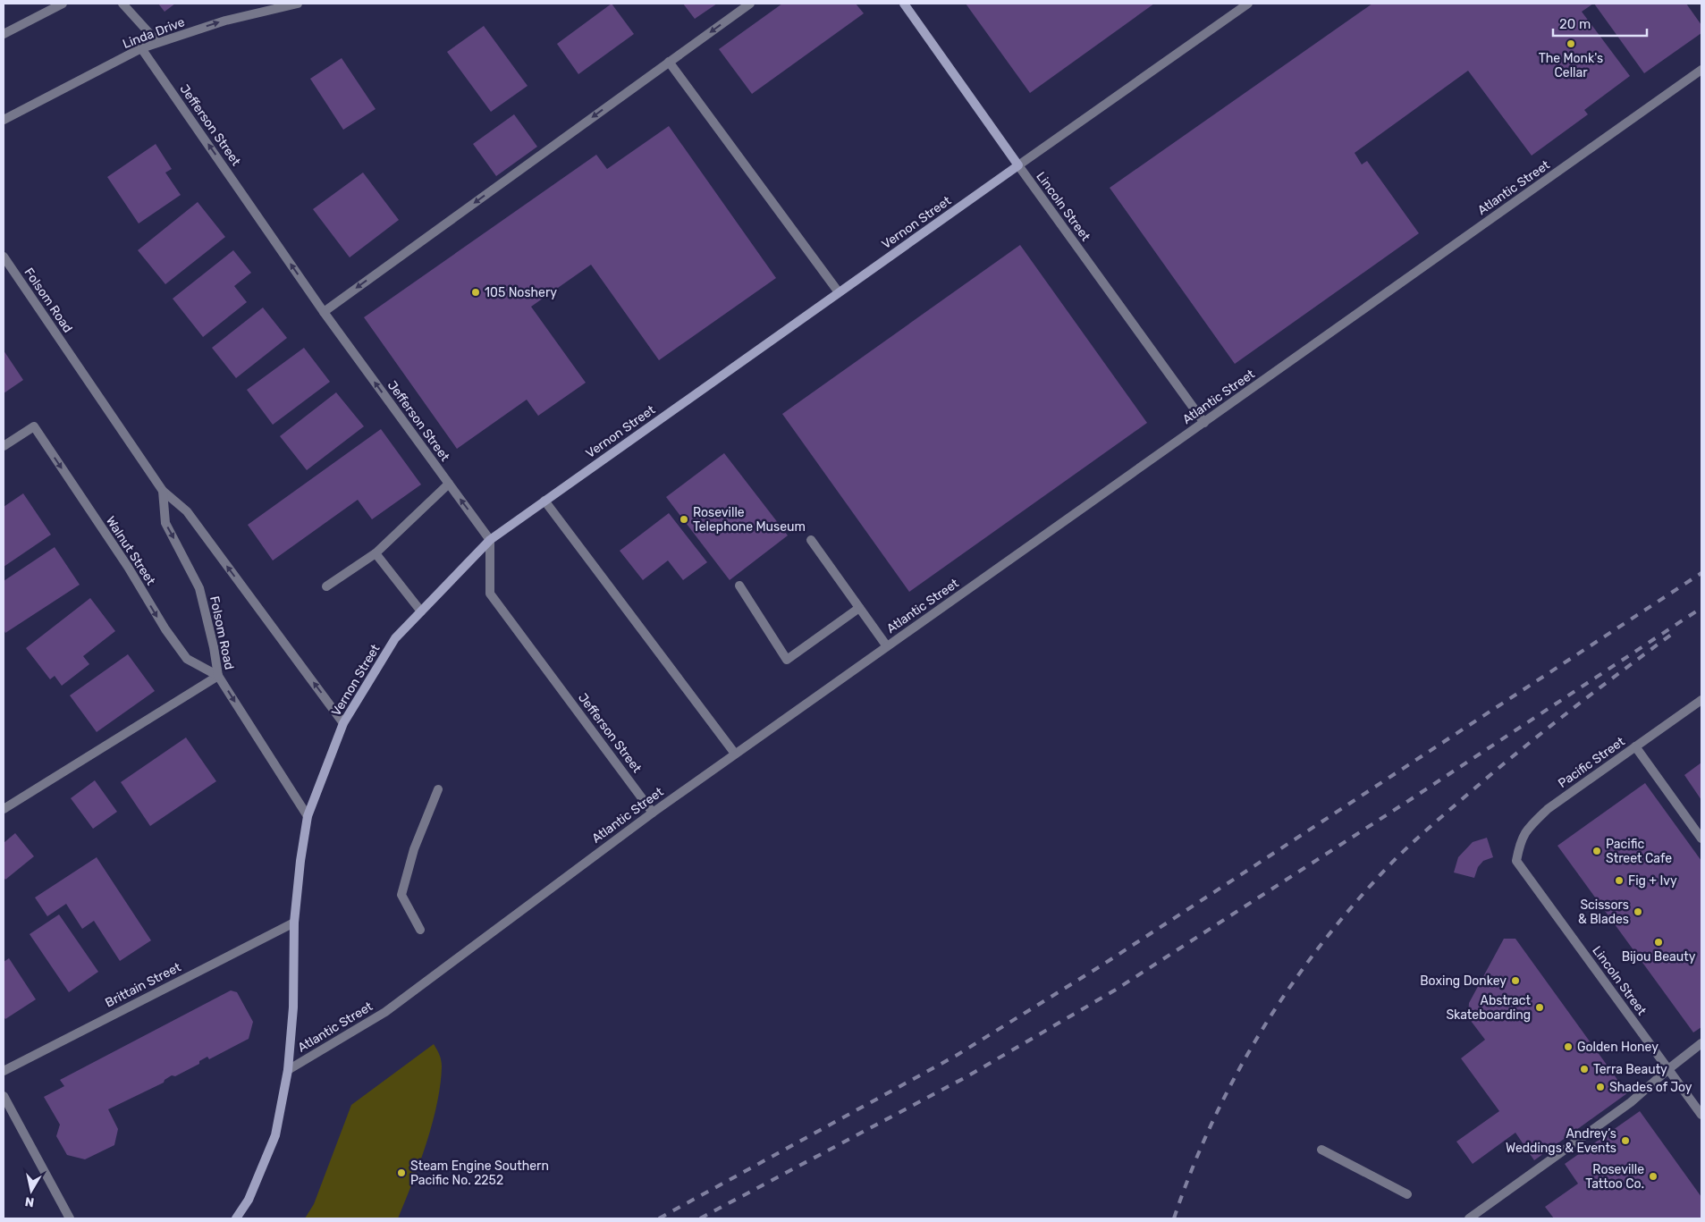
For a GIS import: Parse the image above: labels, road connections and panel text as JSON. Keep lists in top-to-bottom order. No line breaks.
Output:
{"streets":{"main road":["Lincoln Street","Vernon Street"],"street":["Linda Drive","Jefferson Street","Atlantic Street","Folsom Road","Walnut Street","Pacific Street","Brittain Street"]},"crossings":[["Linda Drive","Jefferson Street"],["Jefferson Street","Atlantic Street"],["Jefferson Street","Vernon Street"],["Atlantic Street","Lincoln Street"],["Atlantic Street","Vernon Street"],["Lincoln Street","Vernon Street"],["Lincoln Street","Pacific Street"],["Vernon Street","Folsom Road"],["Vernon Street","Brittain Street"],["Folsom Road","Walnut Street"]],"one_way":["Linda Drive","Jefferson Street","Walnut Street"],"places":["The Monk's Cellar","105 Noshery","Roseville Telephone Museum","Pacific Street Cafe","Fig + Ivy","Scissors & Blades","Bijou Beauty","Boxing Donkey","Abstract Skateboarding","Golden Honey","Terra Beauty","Shades of Joy","Andrey’s Weddings & Events","Steam Engine Southern Pacific No. 2252","Roseville Tattoo Co."],"scale_bar":"20 m","north":"bottom"}
